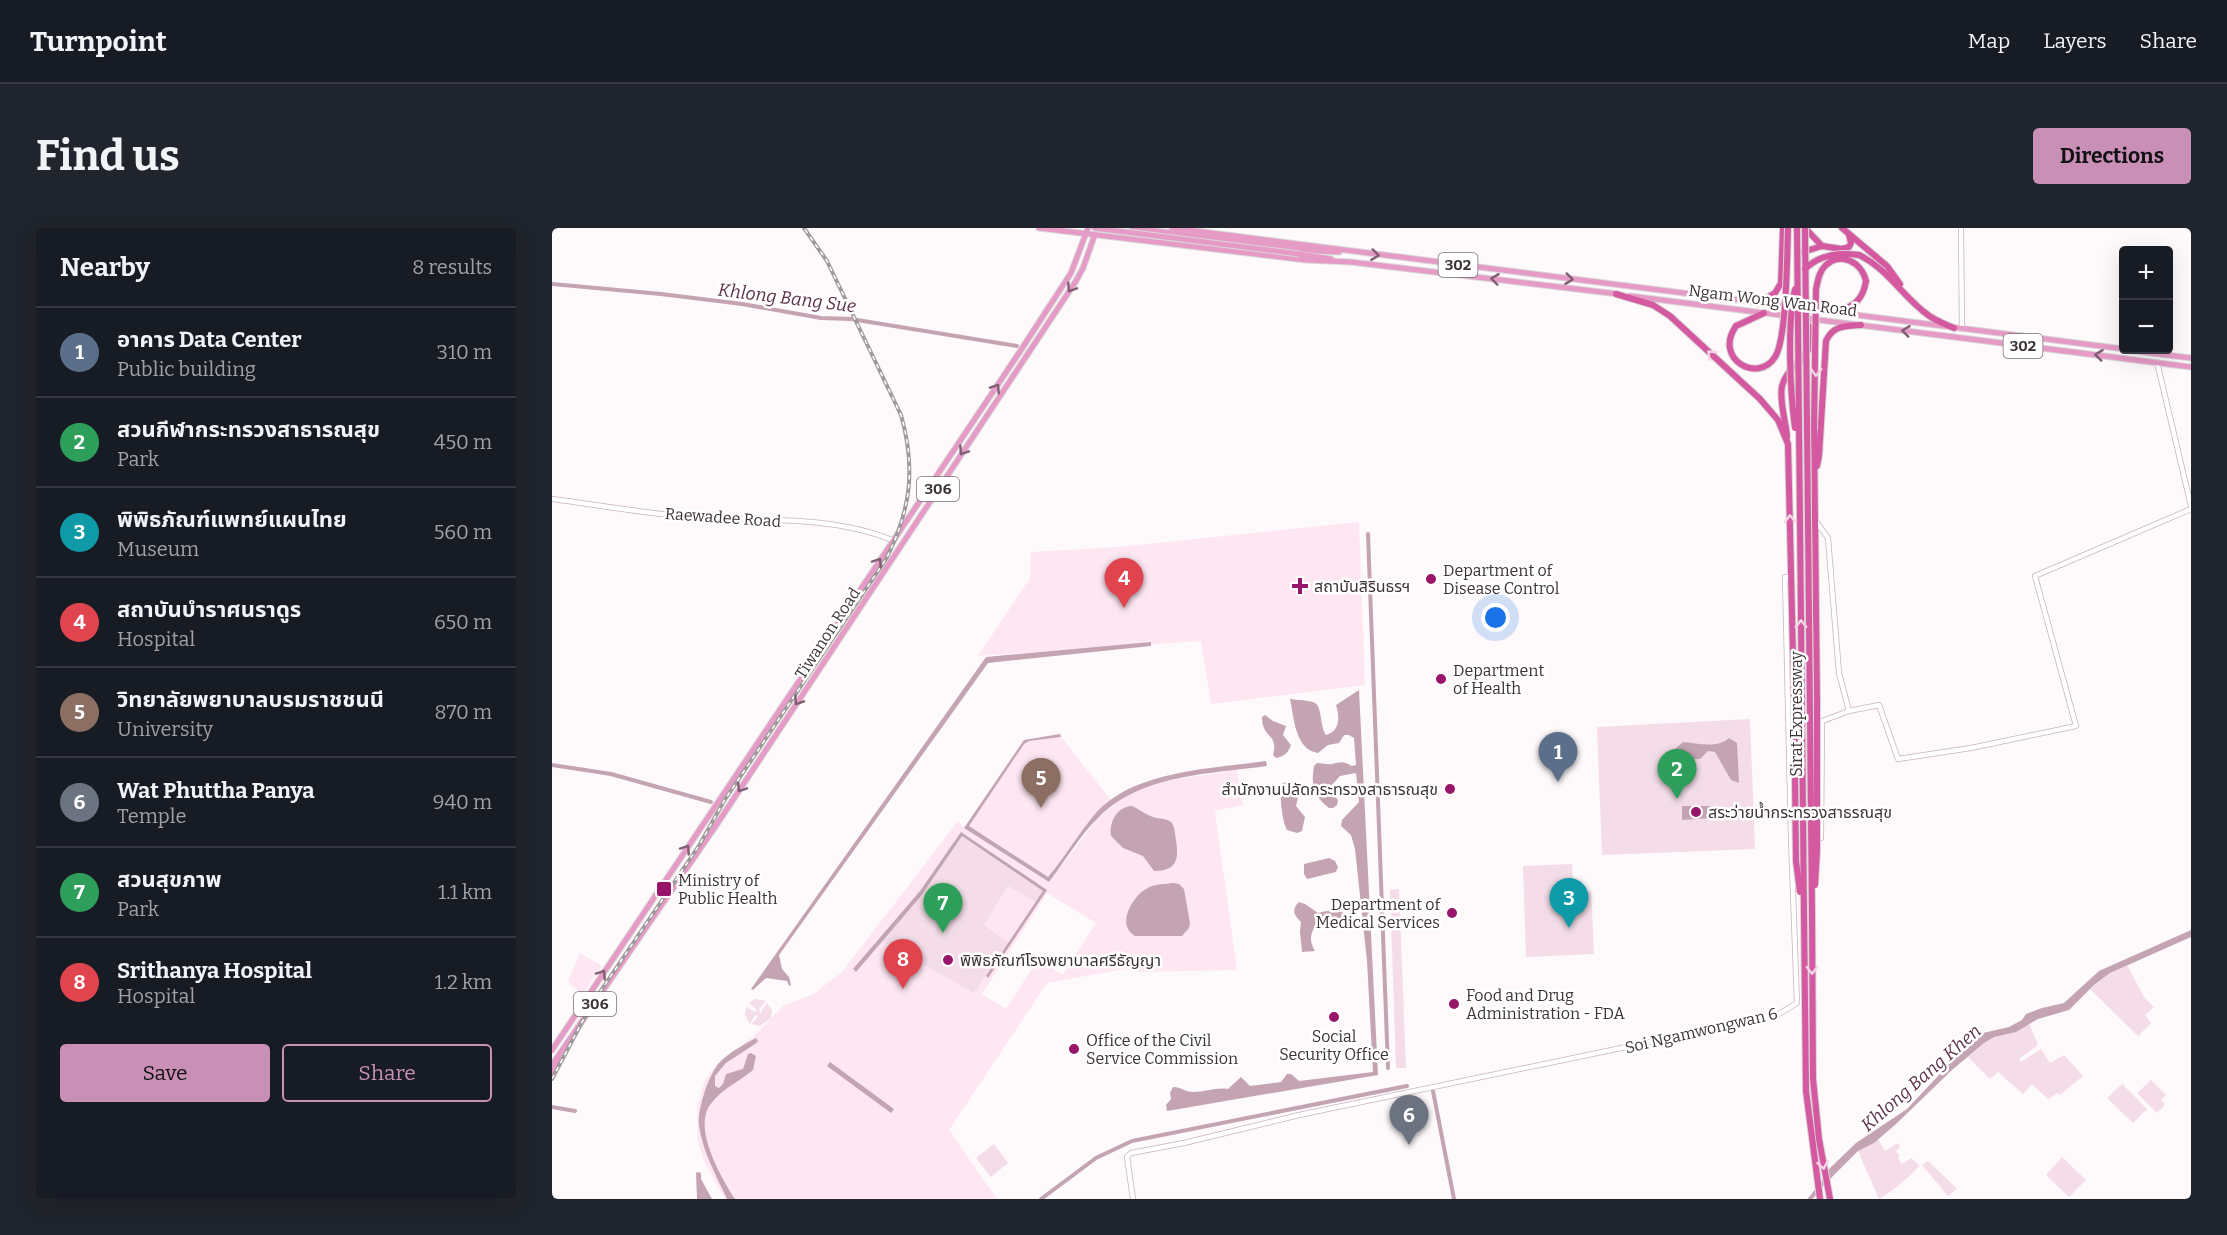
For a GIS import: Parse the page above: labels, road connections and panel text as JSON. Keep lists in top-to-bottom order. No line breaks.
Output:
{"streets":{"highway":["Sirat Expressway"],"main road":["302","Ngam Wong Wan Road","306","Tiwanon Road"],"street":["Raewadee Road","Soi Ngamwongwan 6"]},"crossings":[["302","Ngam Wong Wan Road"],["302","Tiwanon Road"],["Ngam Wong Wan Road","Tiwanon Road"],["Raewadee Road","Tiwanon Road"]],"water":["Khlong Bang Sue","Khlong Bang Khen"],"places":{"other":["Department of Disease Control","Department of Health","สำนักงานปลัดกระทรวงสาธารณสุข","สระว่ายน้ำกระทรวงสาธรณสุข","Department of Medical Services","พิพิธภัณฑ์โรงพยาบาลศรีธัญญา","Food and Drug Administration - FDA","Social Security Office","Office of the Civil Service Commission"],"health":["สถาบันสิรินธรฯ"],"transit":["Ministry of Public Health"]},"page":{"header":"Turnpoint","nav":["Map","Layers","Share"],"buttons":["Directions",["Save","Share"]],"title":"Find us","heading":["Nearby","8 results"],"map_buttons":["+","−"],"list":[{"mark":"1","name":"อาคาร Data Center","note":"Public building","value":"310 m"},{"mark":"2","name":"สวนกีฬากระทรวงสาธารณสุข","note":"Park","value":"450 m"},{"mark":"3","name":"พิพิธภัณฑ์แพทย์แผนไทย","note":"Museum","value":"560 m"},{"mark":"4","name":"สถาบันบำราศนราดูร","note":"Hospital","value":"650 m"},{"mark":"5","name":"วิทยาลัยพยาบาลบรมราชชนนี","note":"University","value":"870 m"},{"mark":"6","name":"Wat Phuttha Panya","note":"Temple","value":"940 m"},{"mark":"7","name":"สวนสุขภาพ","note":"Park","value":"1.1 km"},{"mark":"8","name":"Srithanya Hospital","note":"Hospital","value":"1.2 km"}],"pins":["4","1","2","5","3","7","8","6"]}}
